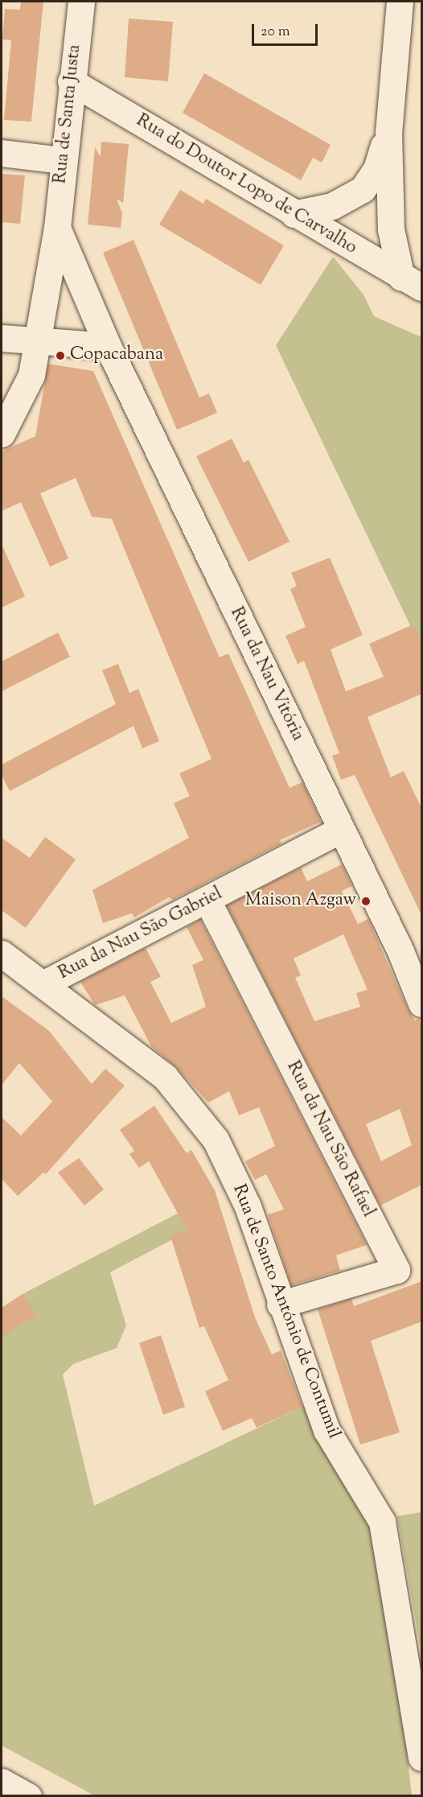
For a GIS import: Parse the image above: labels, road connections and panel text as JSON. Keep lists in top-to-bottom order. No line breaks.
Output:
{"streets":{"street":["Rua de Santa Justa","Rua do Doutor Lopo de Carvalho","Rua da Nau Vitória","Rua da Nau São Gabriel","Rua da Nau São Rafael","Rua de Santo António de Contumil"]},"crossings":[["Rua de Santa Justa","Rua do Doutor Lopo de Carvalho"],["Rua de Santa Justa","Rua da Nau Vitória"],["Rua da Nau Vitória","Rua da Nau São Gabriel"],["Rua da Nau São Gabriel","Rua da Nau São Rafael"],["Rua da Nau São Gabriel","Rua de Santo António de Contumil"],["Rua da Nau São Rafael","Rua de Santo António de Contumil"]],"places":["Copacabana","Maison Azgaw"],"scale_bar":"20 m"}
